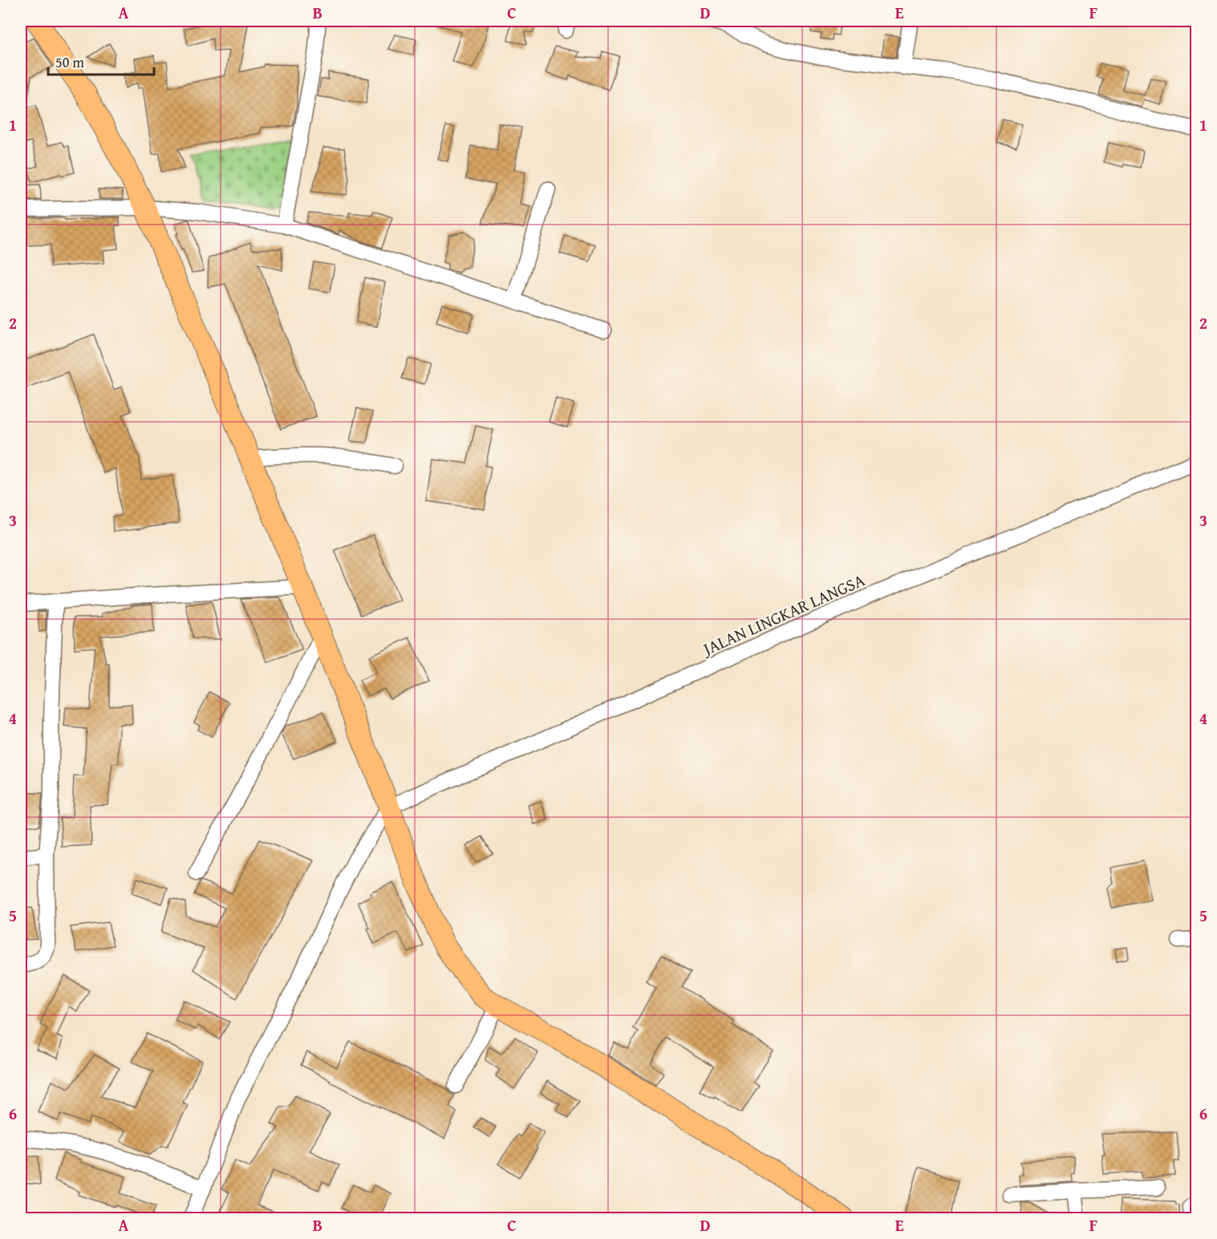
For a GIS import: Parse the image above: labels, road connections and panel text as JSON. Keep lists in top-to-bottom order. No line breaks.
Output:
{"streets":{"street":["JALAN LINGKAR LANGSA"]},"scale_bar":"50 m","grid":{"columns":["A","B","C","D","E","F"],"rows":["1","2","3","4","5","6"]}}
